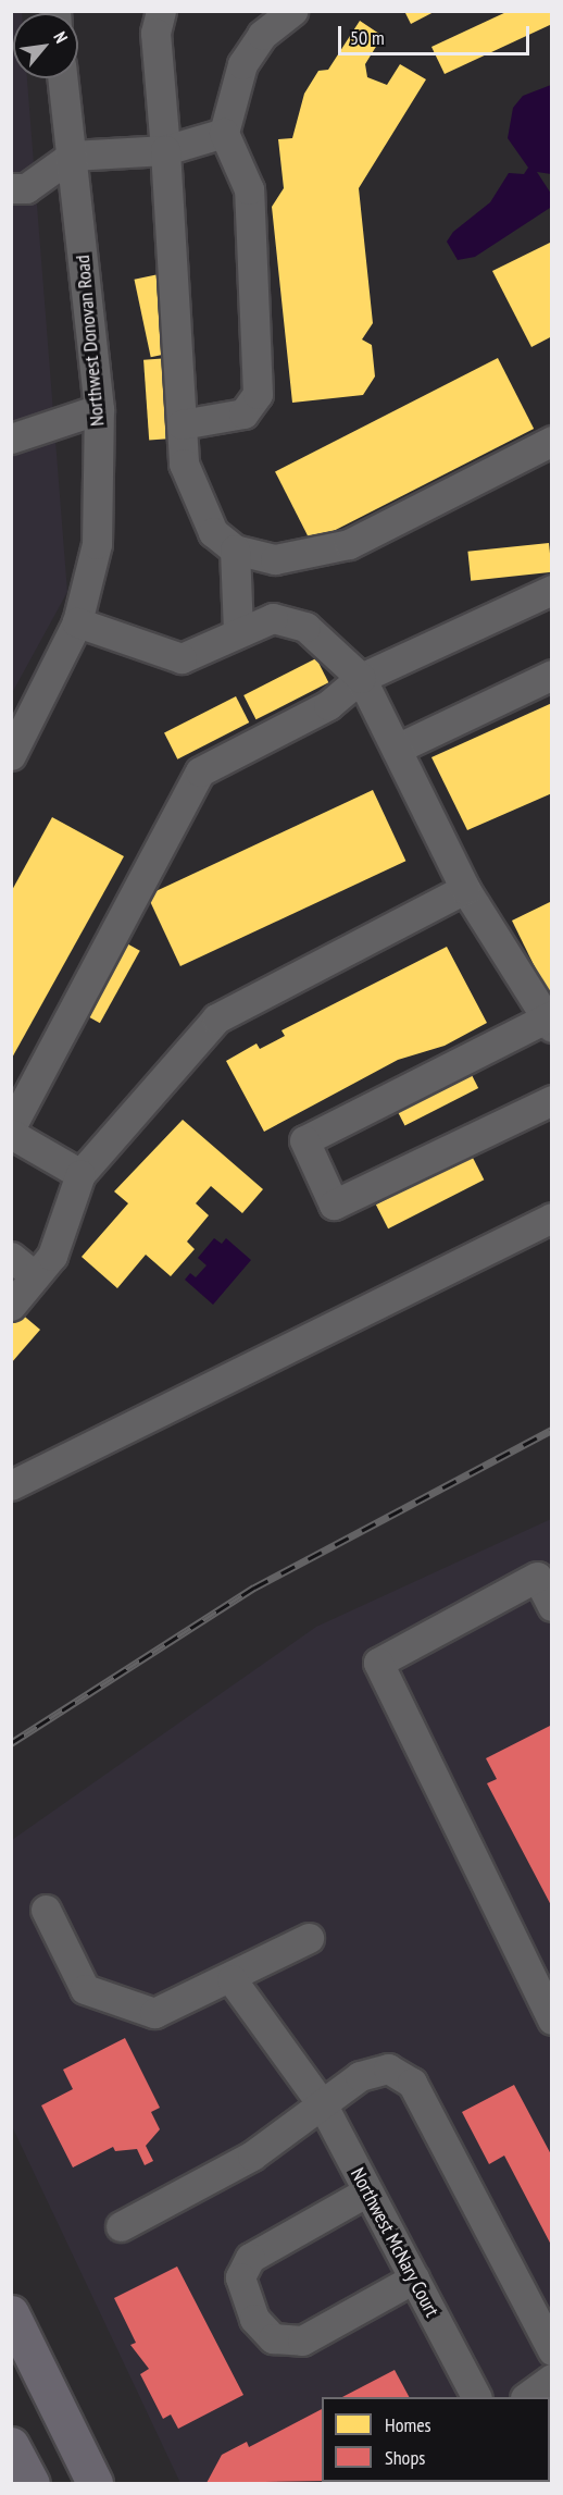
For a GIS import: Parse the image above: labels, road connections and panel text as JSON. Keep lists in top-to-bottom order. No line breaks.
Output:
{"streets":{"street":["Northwest Donovan Road","Northwest McNary Court"]},"legend":["Homes","Shops"],"scale_bar":"50 m","north":"top right"}
